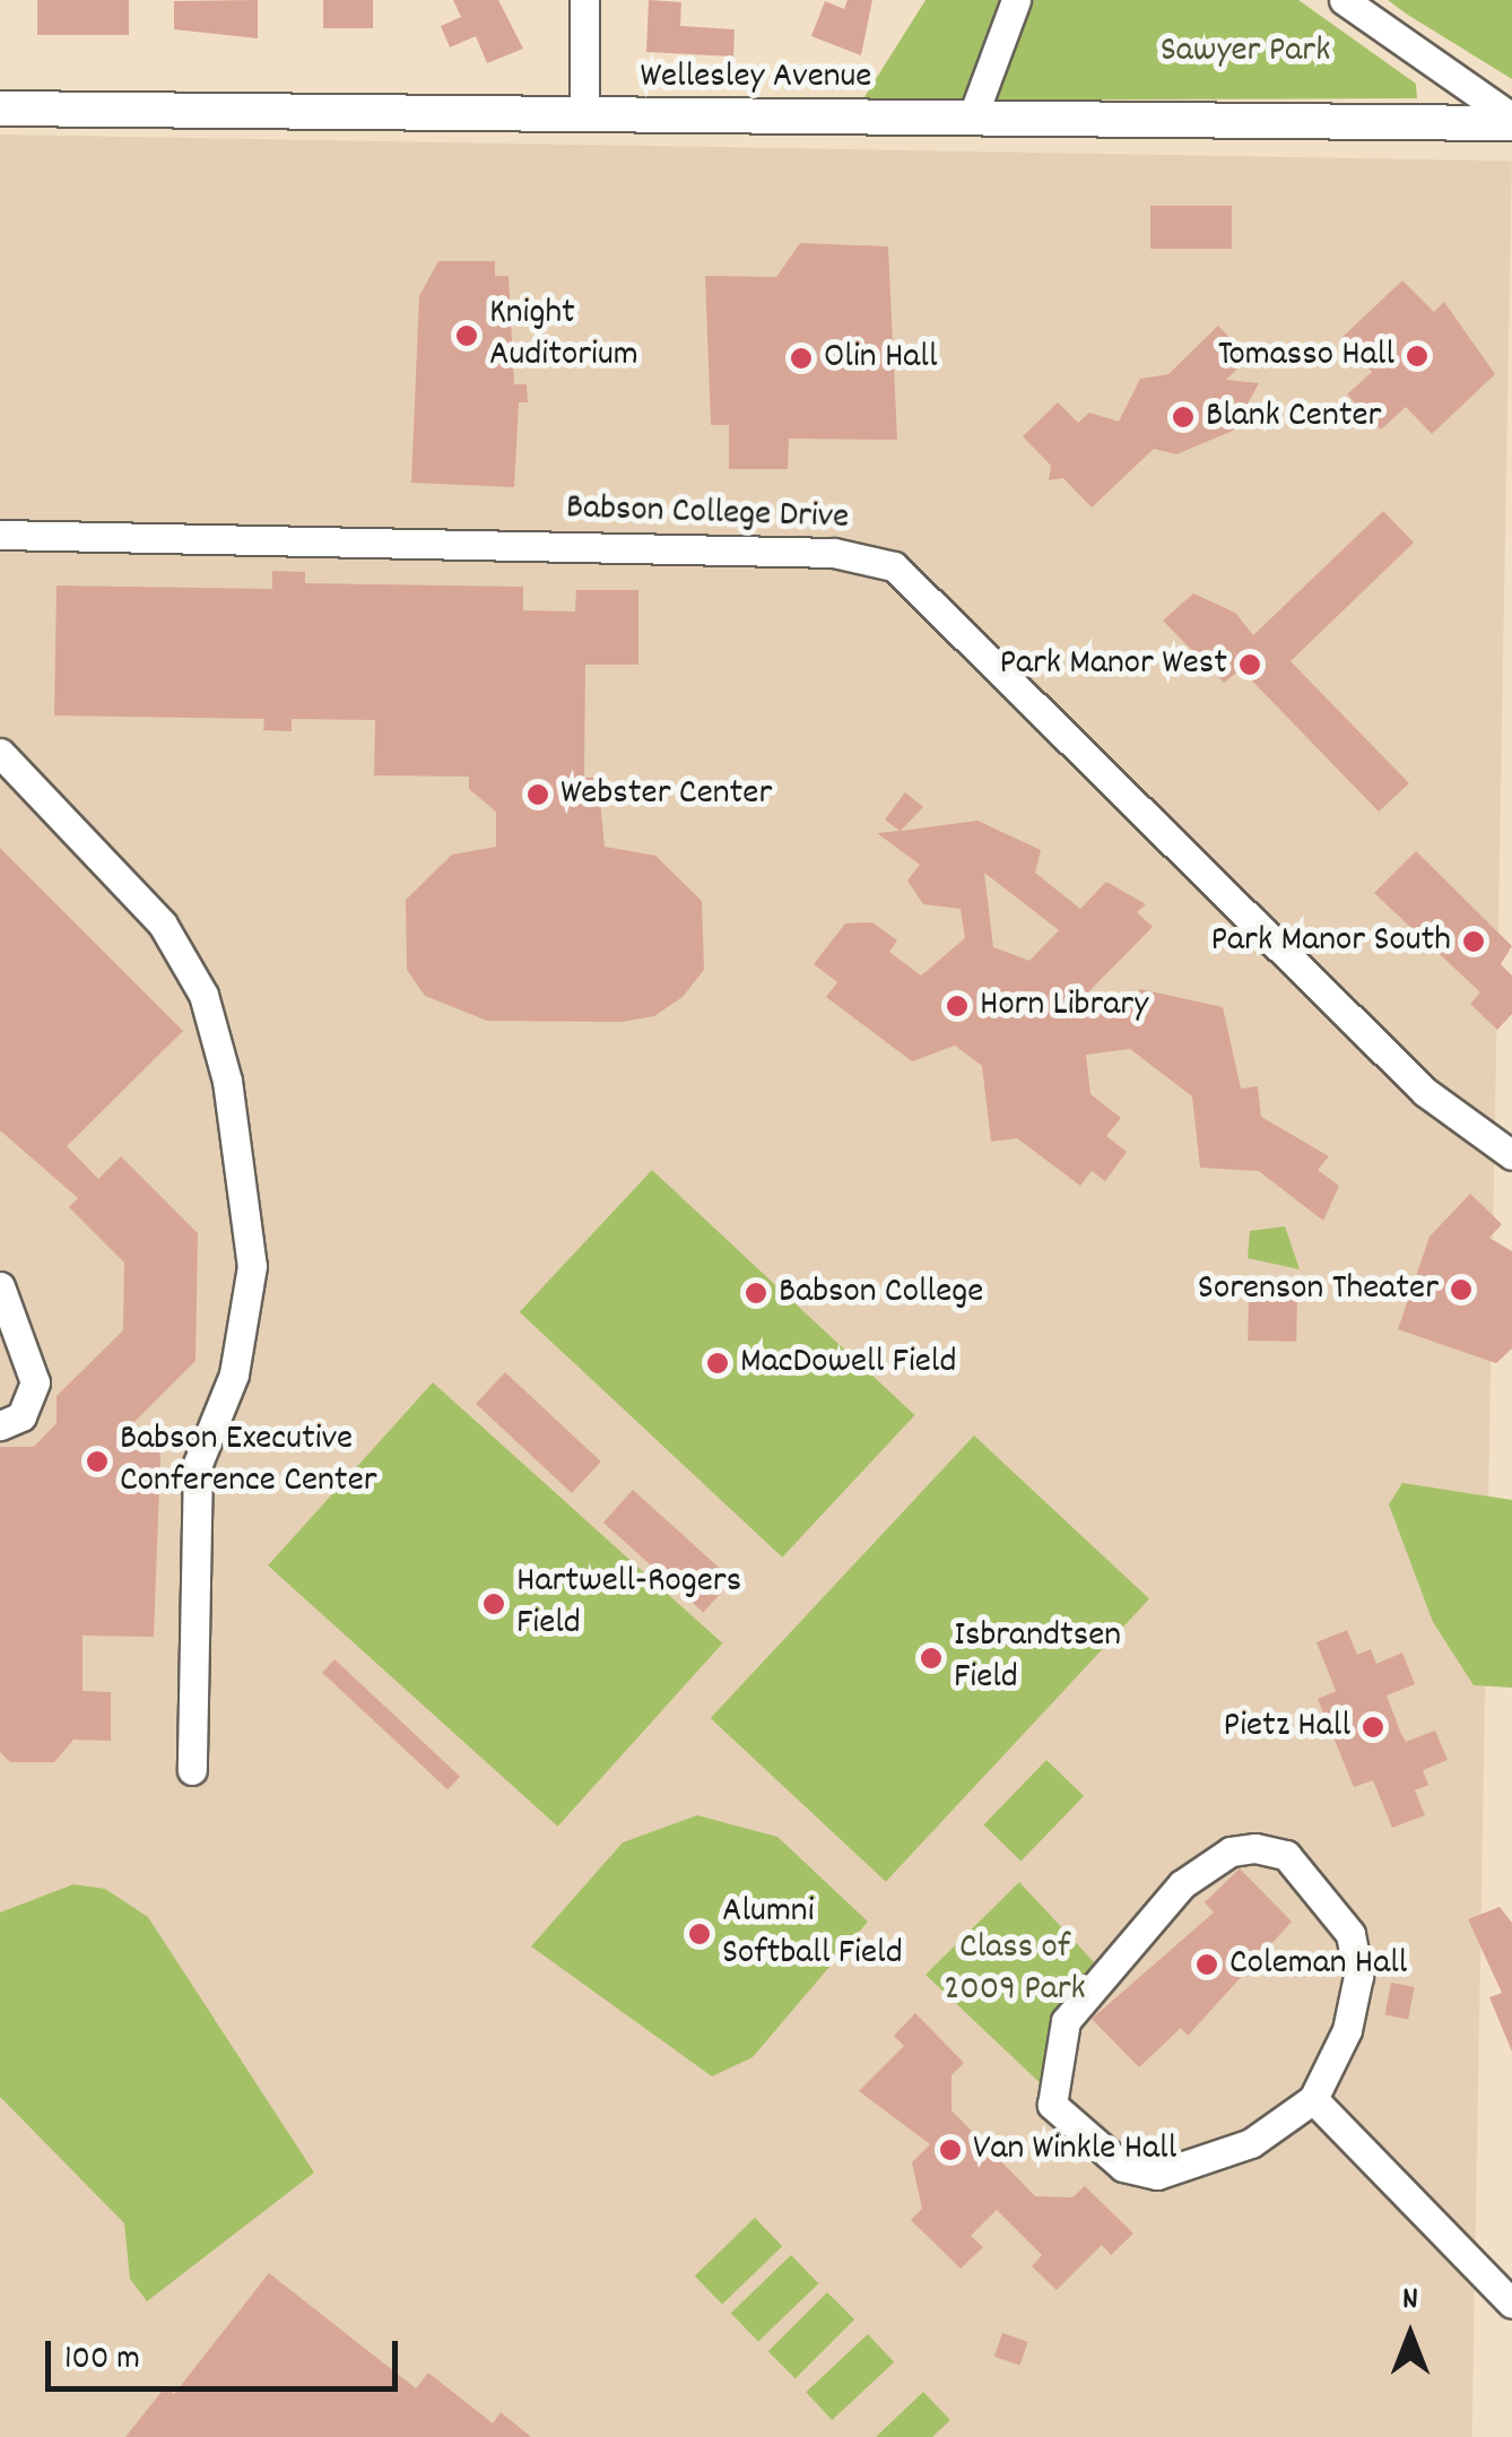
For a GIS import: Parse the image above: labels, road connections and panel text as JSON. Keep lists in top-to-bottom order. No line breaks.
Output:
{"streets":{"main road":["Wellesley Avenue"],"street":["Babson College Drive"]},"parks":["Sawyer Park","Class of 2009 Park"],"places":["Knight Auditorium","Tomasso Hall","Olin Hall","Blank Center","Park Manor West","Webster Center","Park Manor South","Horn Library","Sorenson Theater","Babson College","MacDowell Field","Babson Executive Conference Center","Hartwell-Rogers Field","Isbrandtsen Field","Pietz Hall","Alumni Softball Field","Coleman Hall","Van Winkle Hall"],"scale_bar":"100 m","north":"top"}
